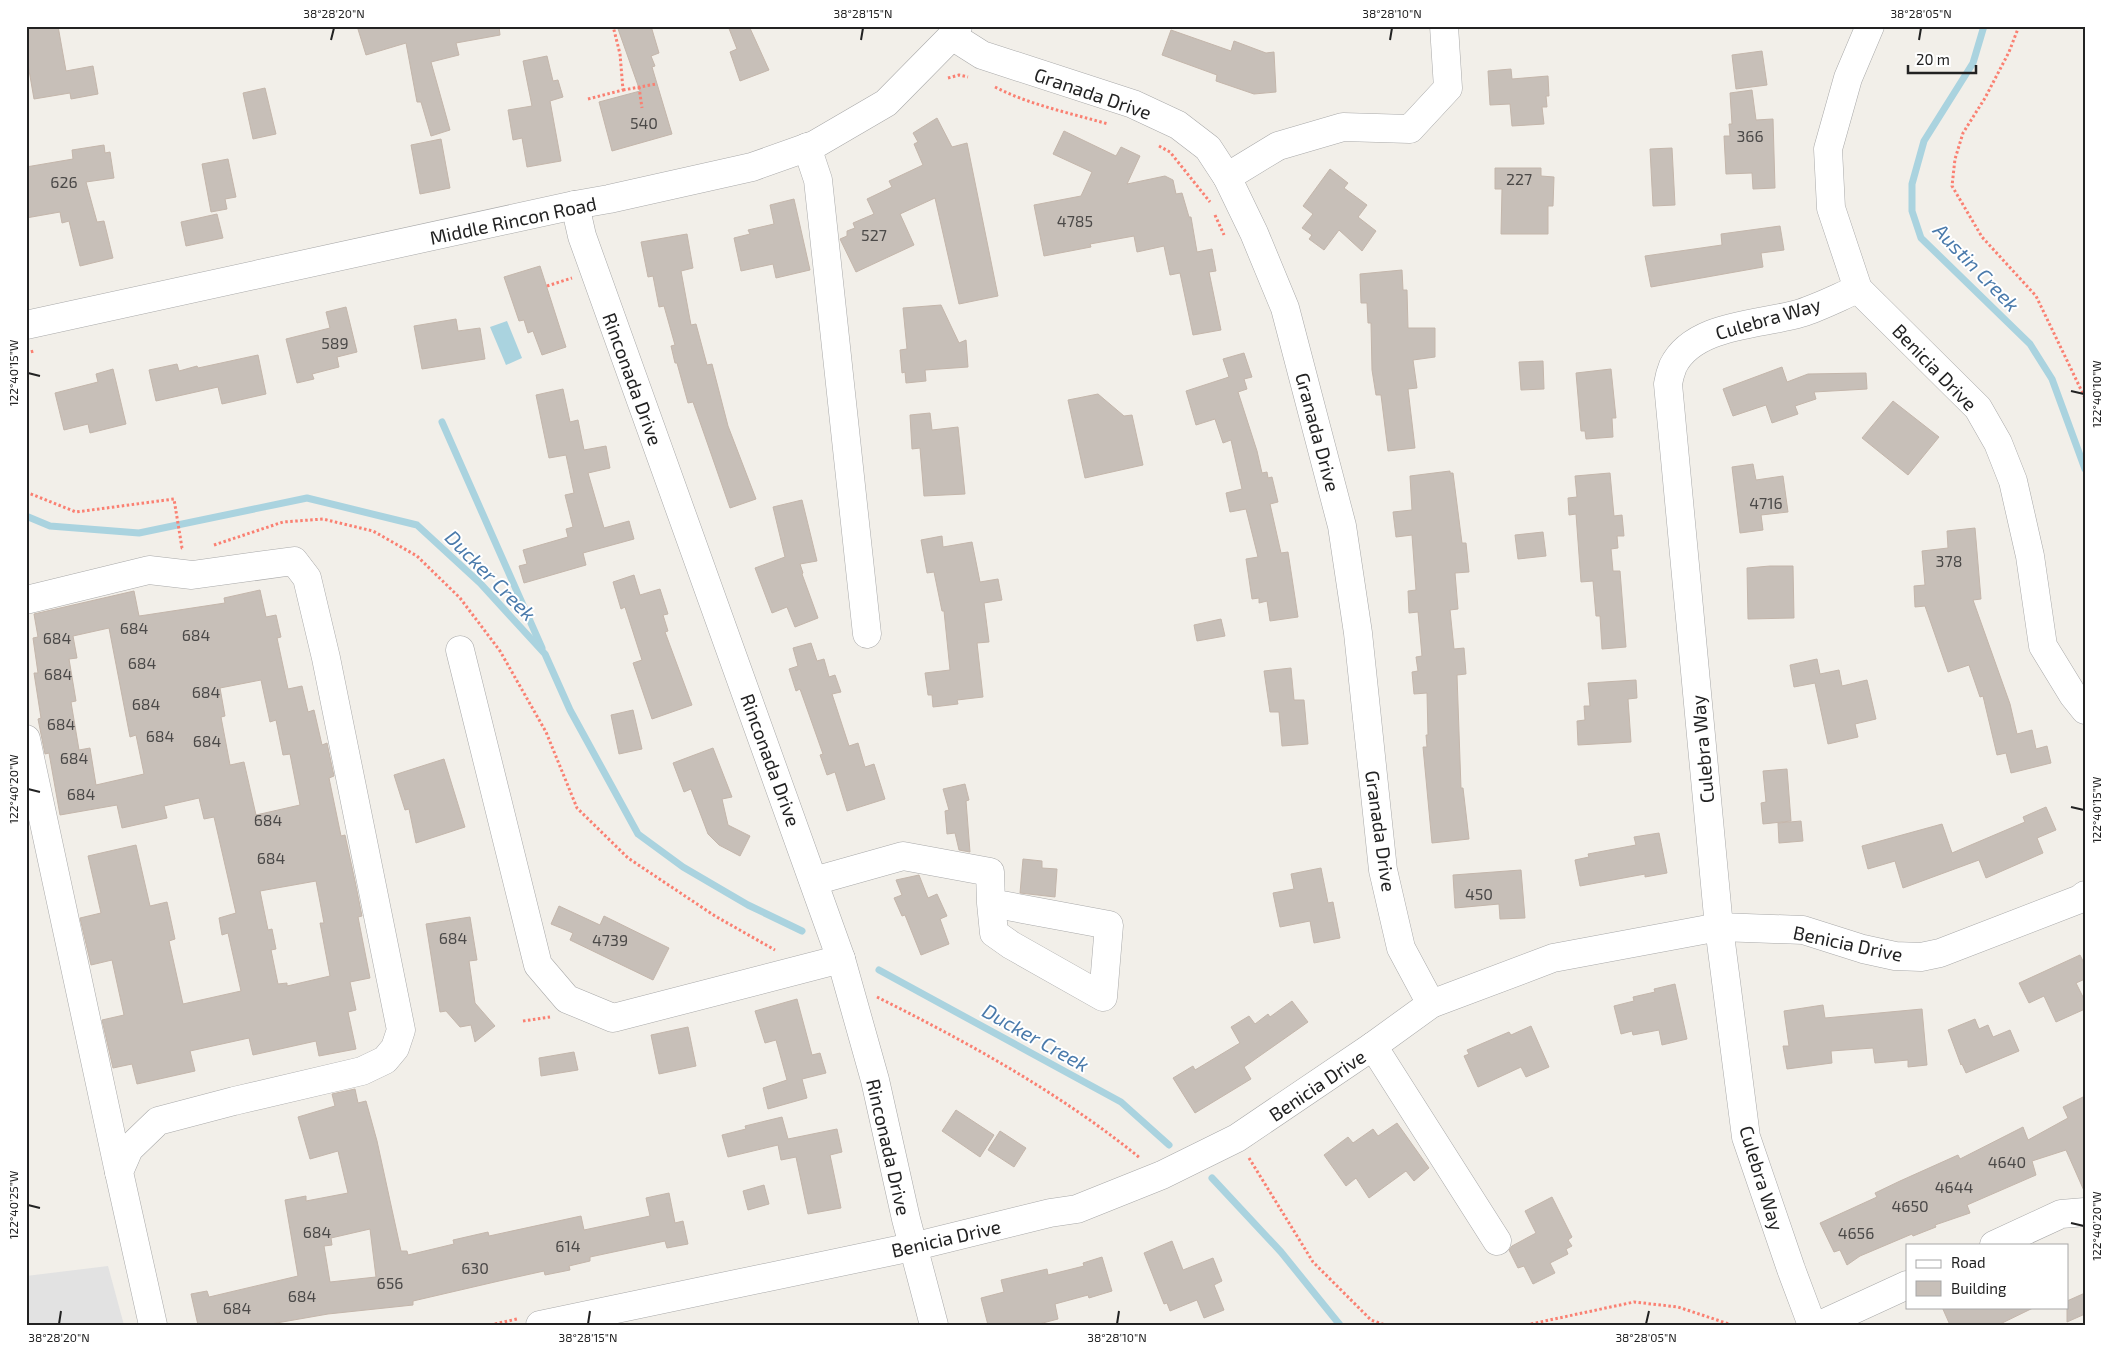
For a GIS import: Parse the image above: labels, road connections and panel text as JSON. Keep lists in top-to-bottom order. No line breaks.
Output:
{"streets":{"street":["Granada Drive","Middle Rincon Road","Culebra Way","Benicia Drive","Rinconada Drive"]},"crossings":[["Granada Drive","Middle Rincon Road"],["Granada Drive","Benicia Drive"],["Middle Rincon Road","Rinconada Drive"],["Culebra Way","Benicia Drive"],["Benicia Drive","Rinconada Drive"]],"water":["Austin Creek","Ducker Creek"],"house_numbers":["540","366","227","626","4785","527","589","4716","378","684","684","684","684","684","684","684","684","684","684","684","684","684","684","450","684","4739","4640","4644","4650","684","4656","614","630","656","684","684"],"legend":["Road","Building"],"scale_bar":"20 m","coordinates":["38°28'20\"N","38°28'15\"N","38°28'10\"N","38°28'05\"N","122°40'15\"W","122°40'10\"W","122°40'20\"W","122°40'25\"W"]}
